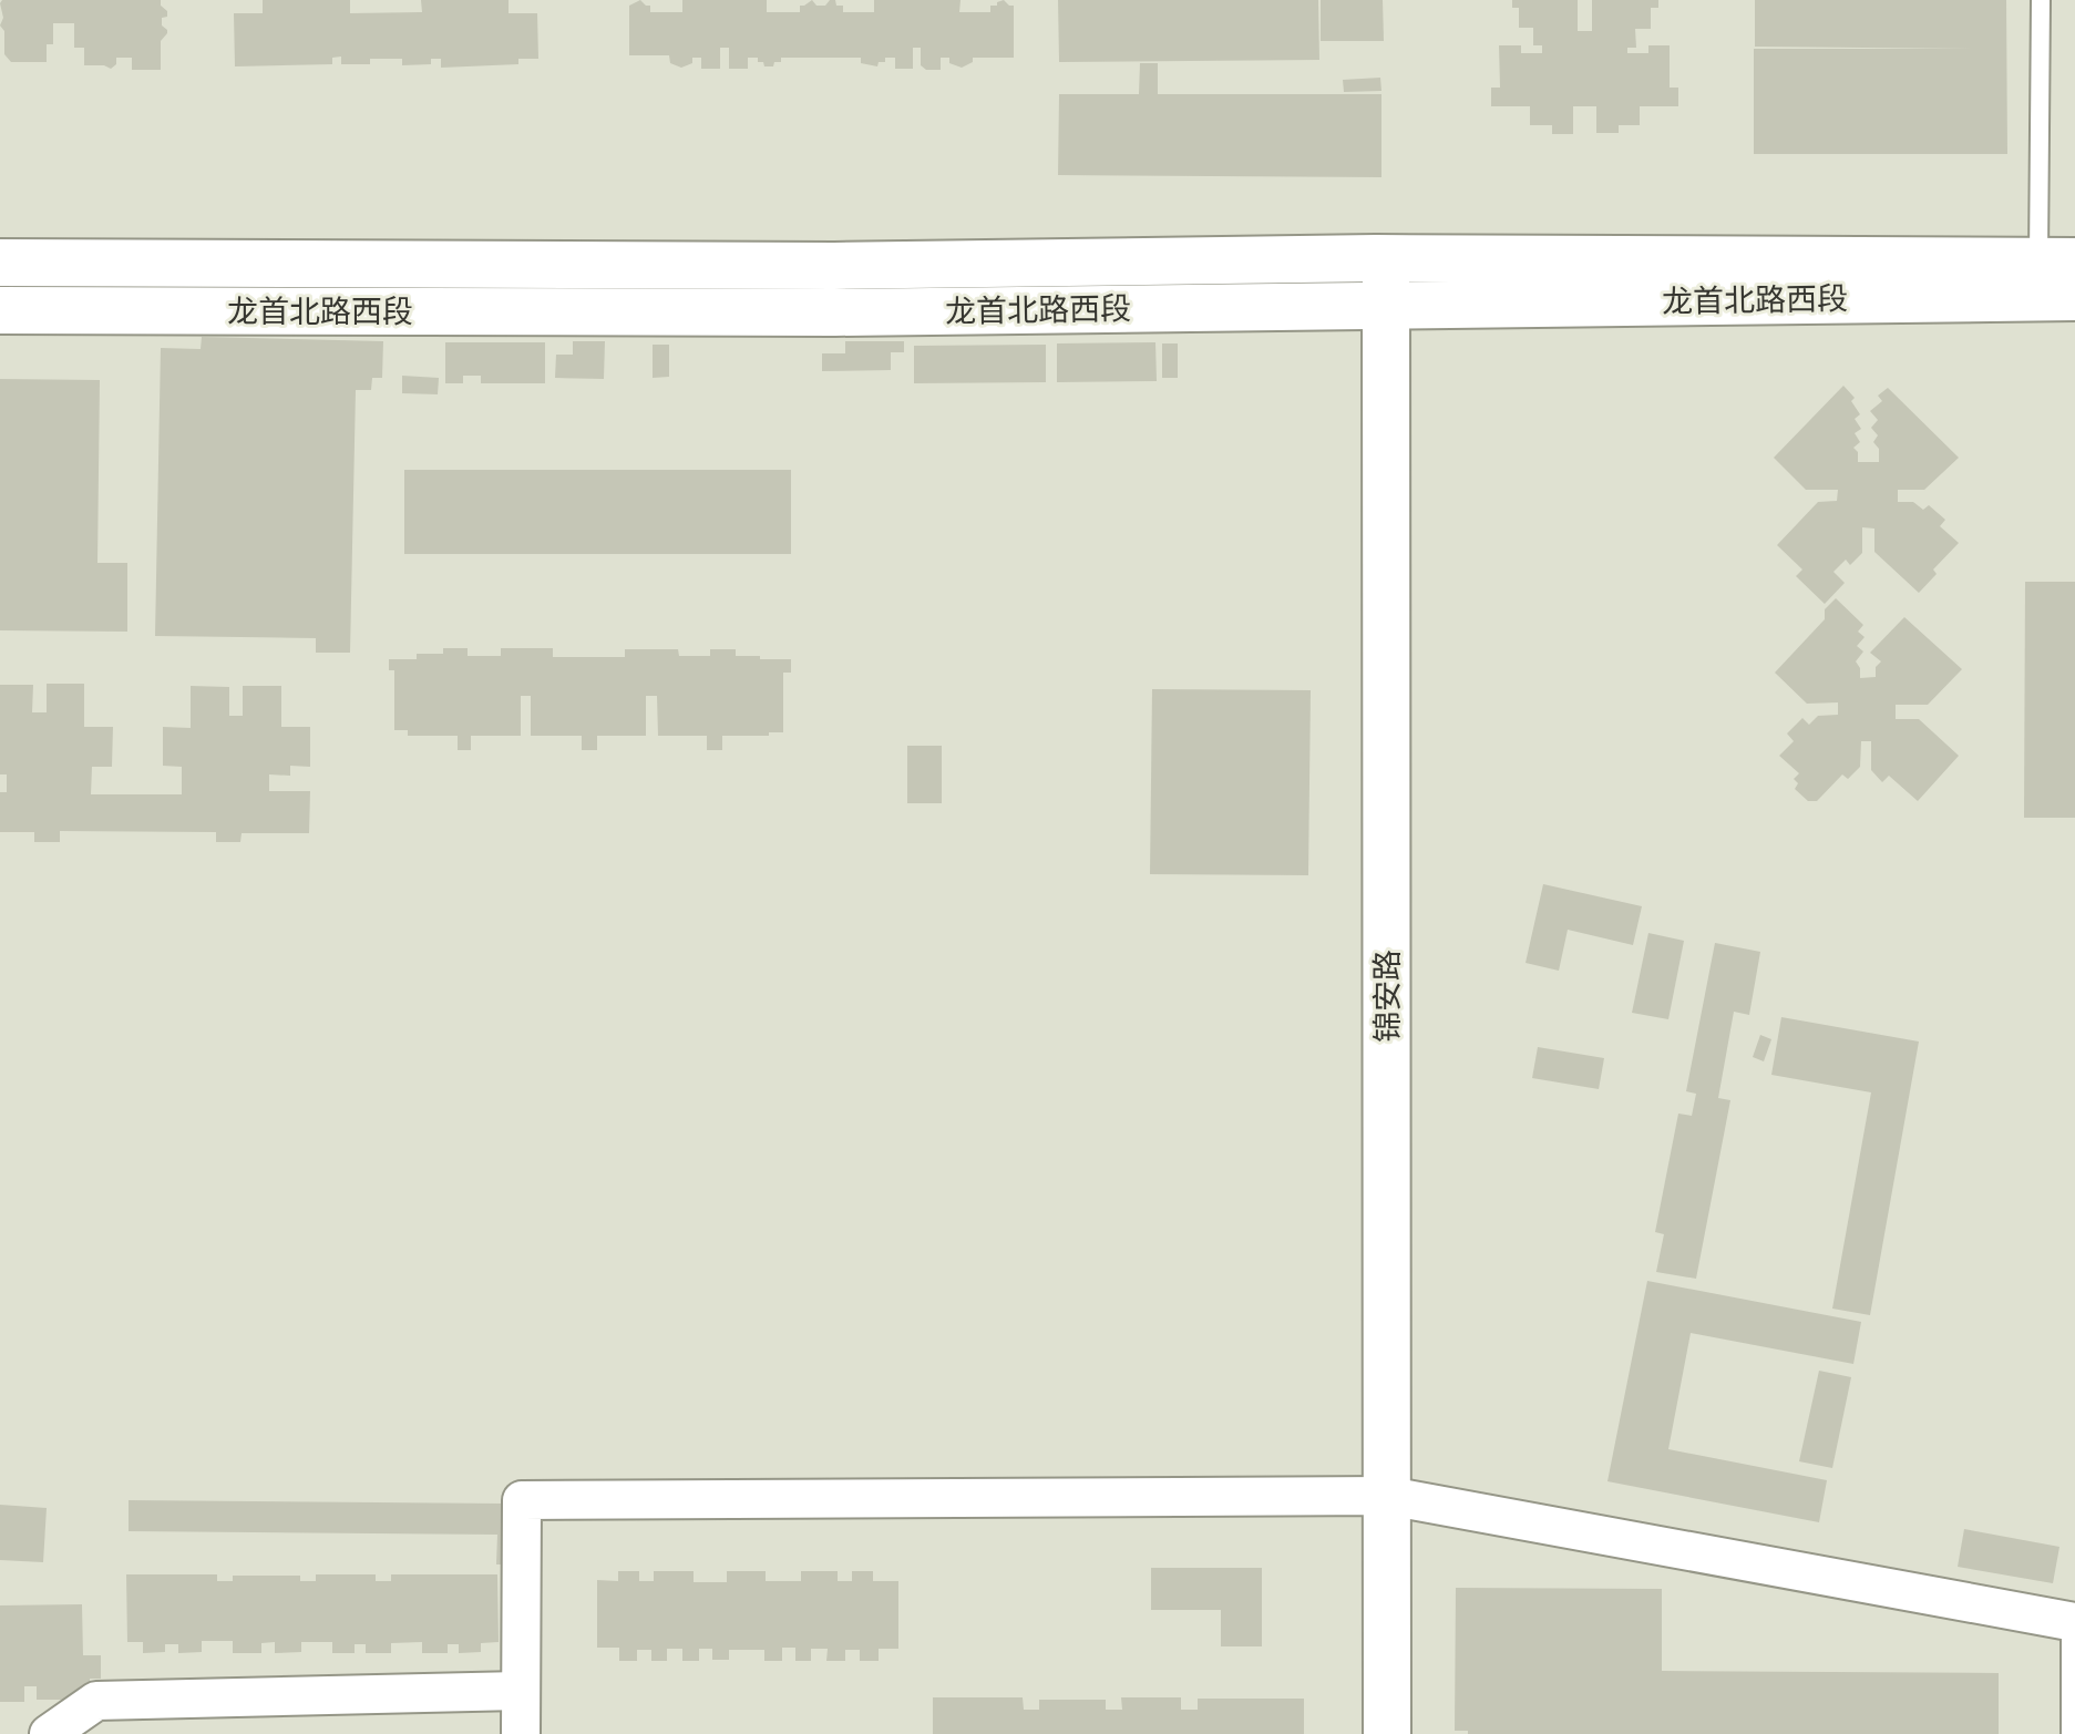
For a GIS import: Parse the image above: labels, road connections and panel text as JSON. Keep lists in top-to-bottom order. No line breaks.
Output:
{"streets":{"street":["龙首北路西段","锦安路"]},"crossings":[["龙首北路西段","锦安路"]]}
